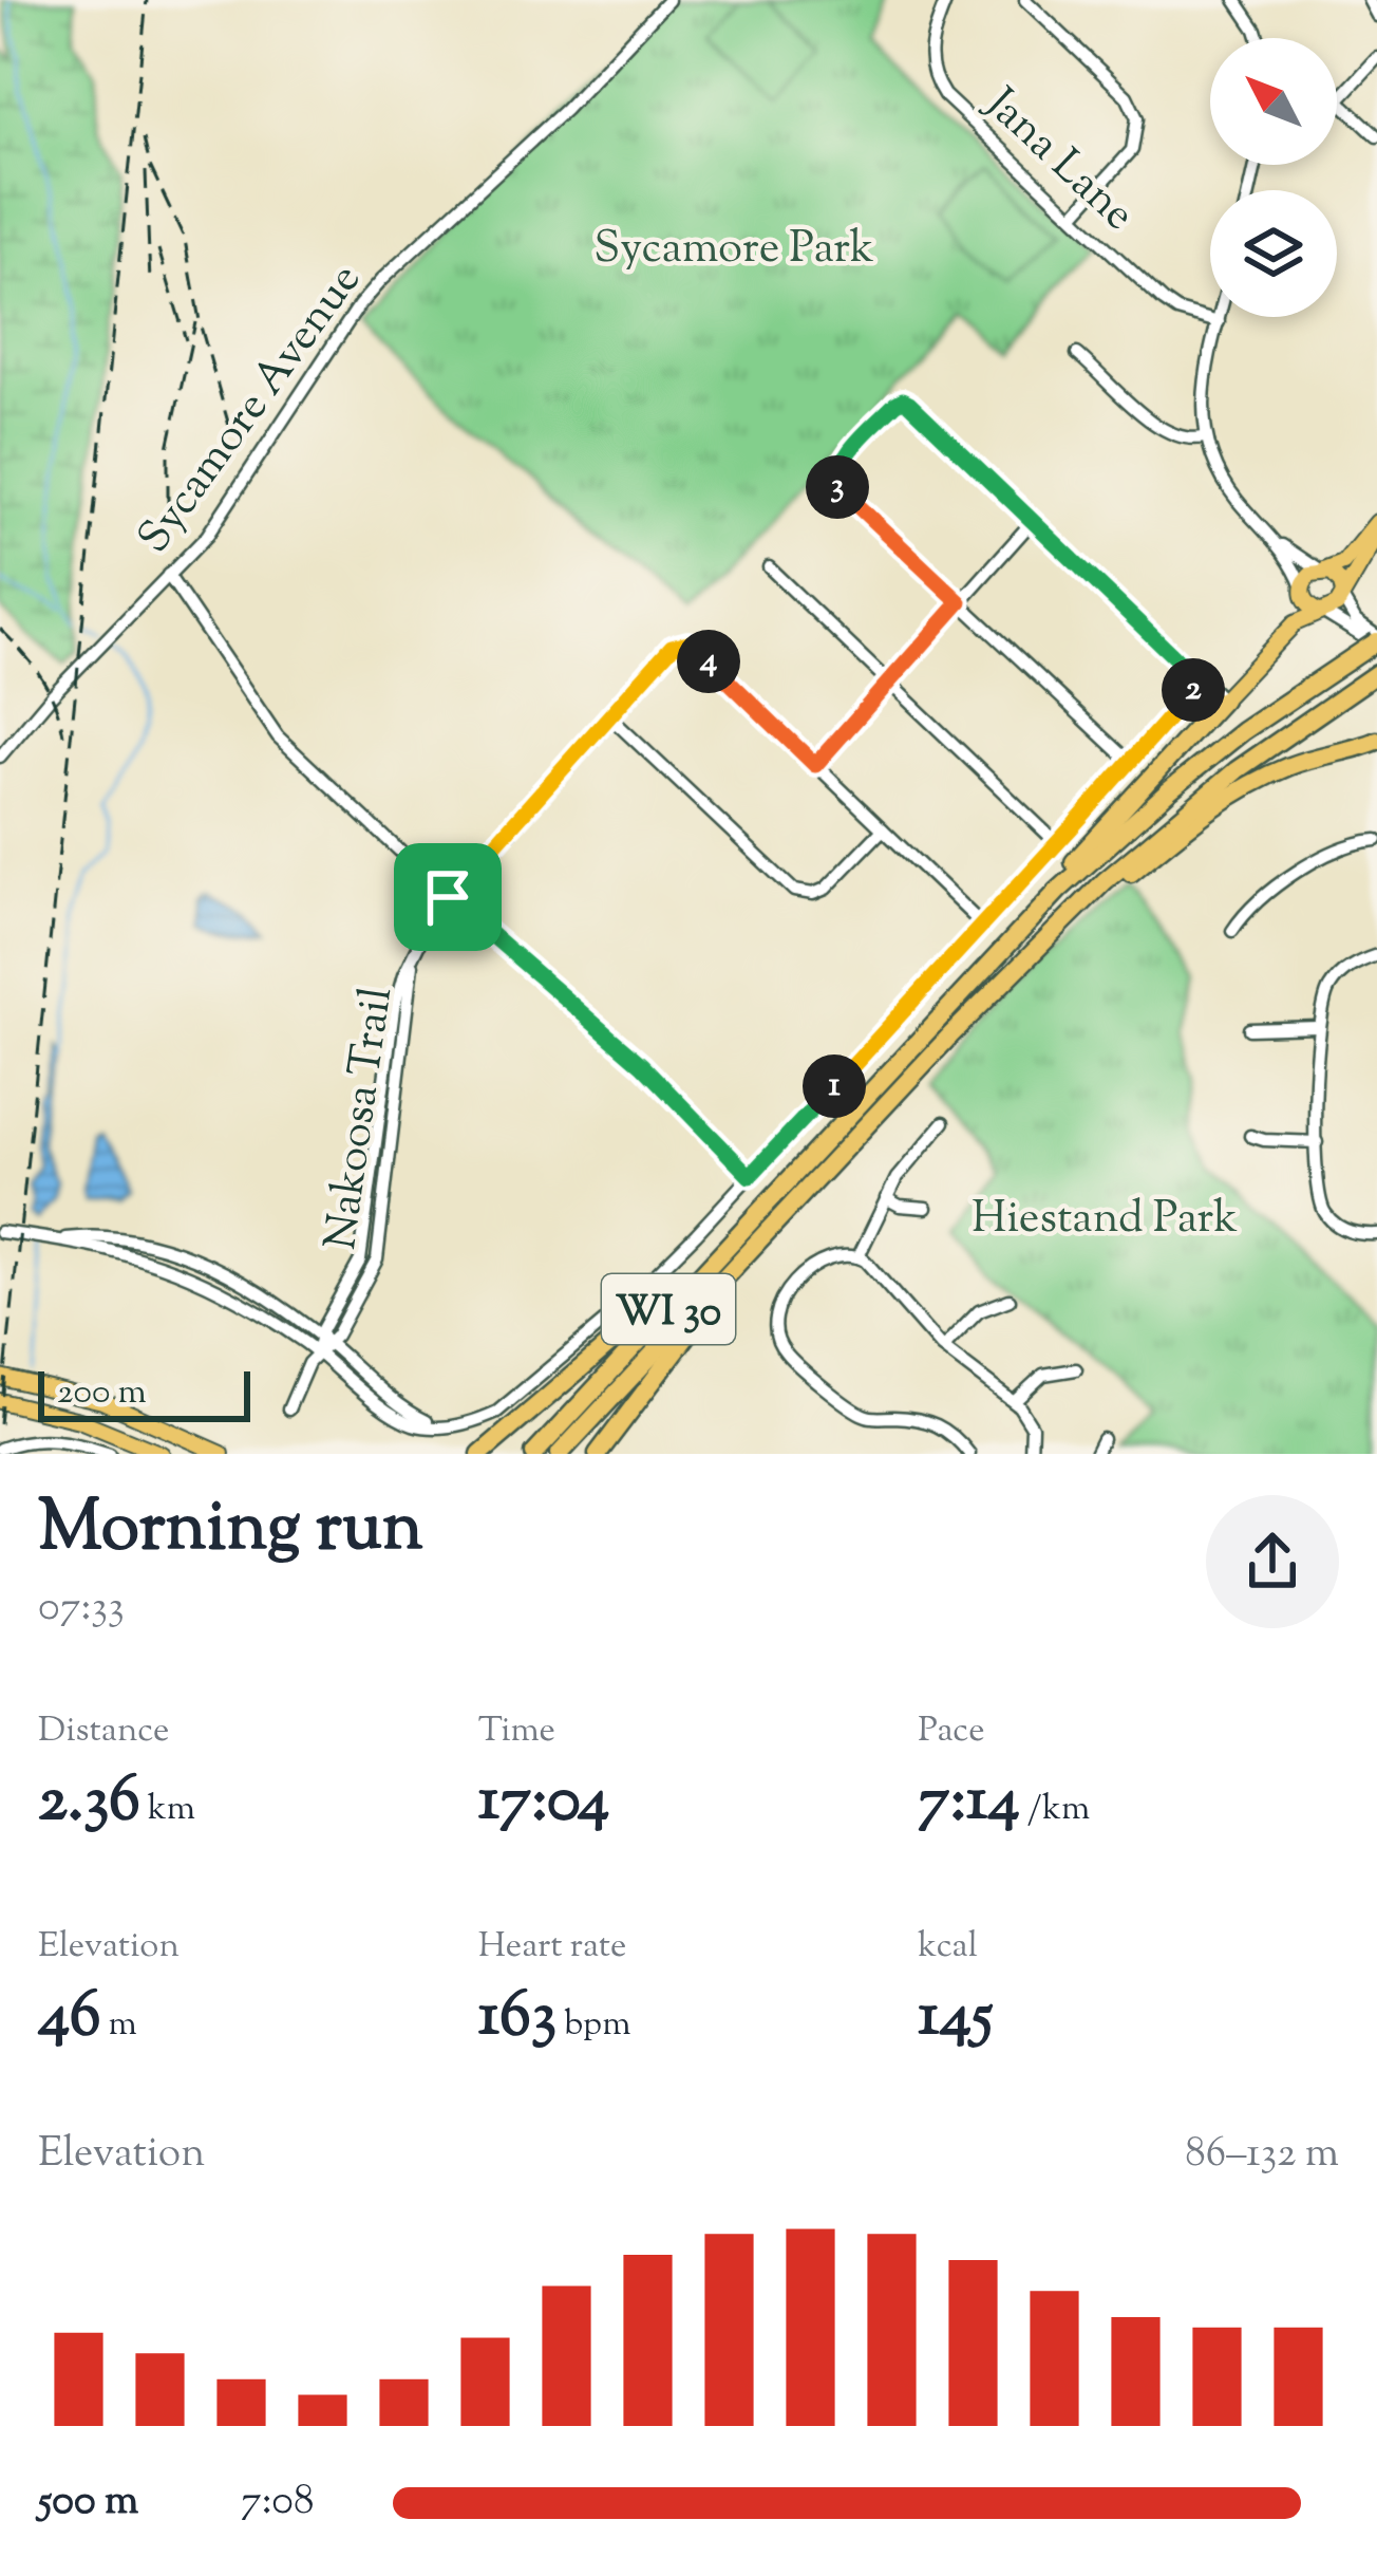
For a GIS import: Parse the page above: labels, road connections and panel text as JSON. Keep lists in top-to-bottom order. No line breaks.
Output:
{"streets":{"highway":["WI 30"],"street":["Jana Lane","Sycamore Avenue","Nakoosa Trail"]},"parks":["Sycamore Park","Hiestand Park"],"scale_bar":"200 m","north":"top left","page":{"pins":["3","4","2","1"],"scale":"200 m","heading":["Morning run","07:33"],"stats":[["Distance","2.36 km"],["Time","17:04"],["Pace","7:14 /km"],["Elevation","46 m"],["Heart rate","163 bpm"],["kcal","145"]],"chart":["Elevation","86–132 m"],"list":[{"name":"500 m","note":"7:08"}]}}
